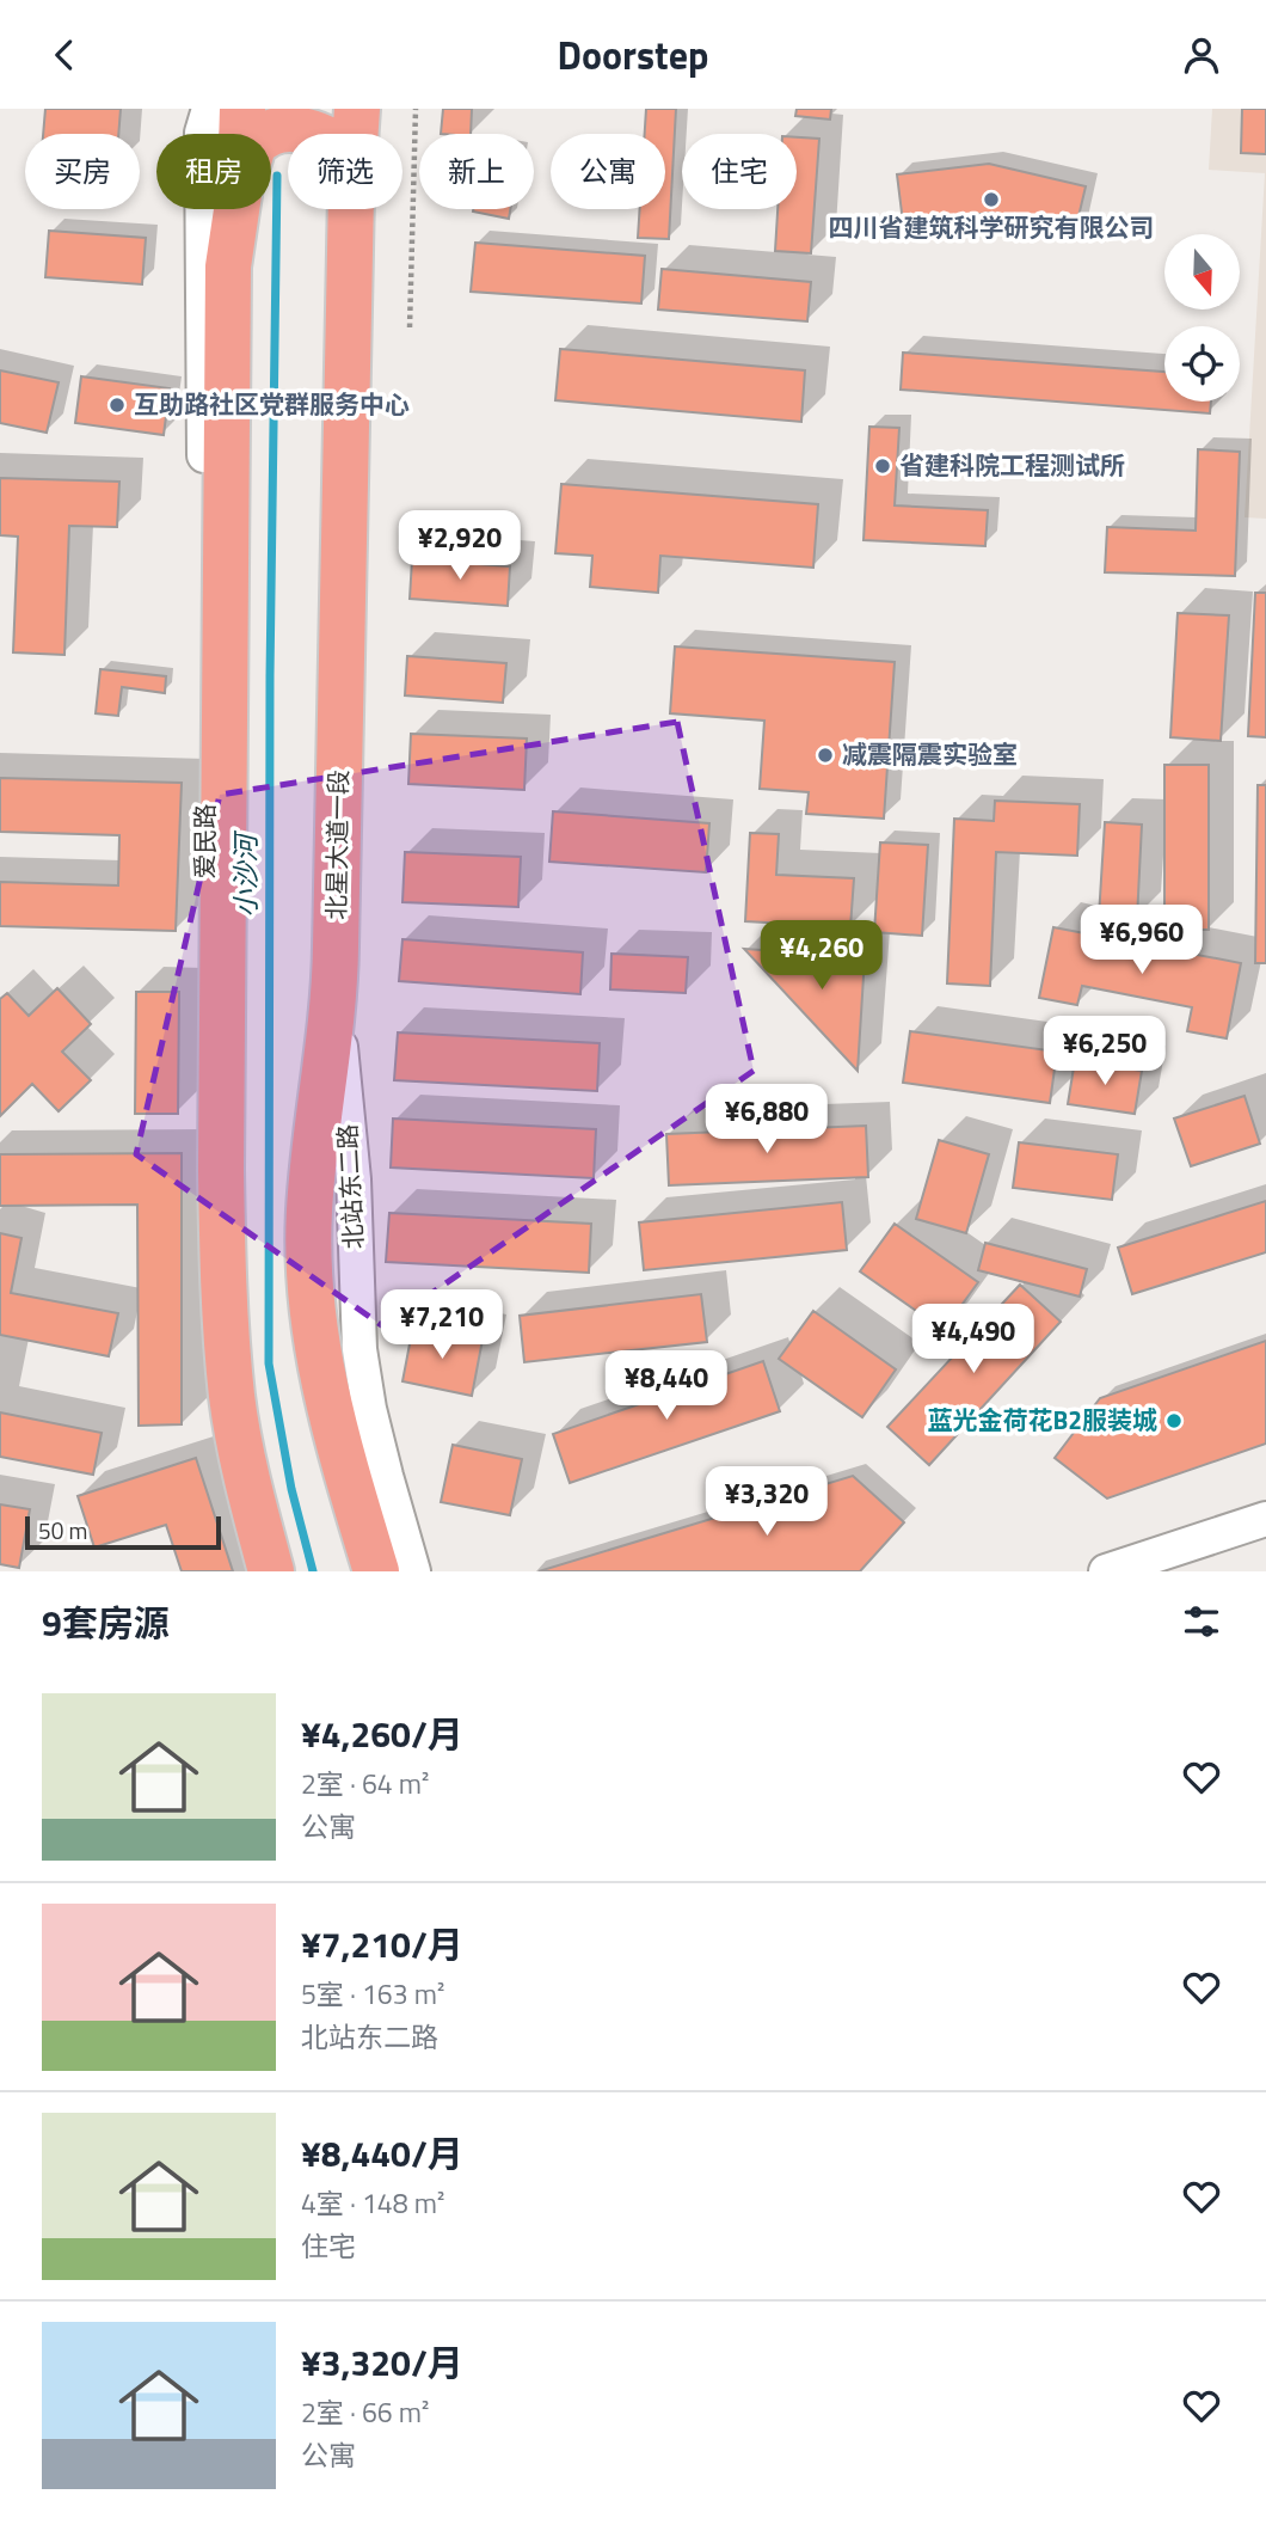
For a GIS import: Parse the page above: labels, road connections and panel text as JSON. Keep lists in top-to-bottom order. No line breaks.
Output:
{"streets":{"highway":["北星大道一段"],"street":["爱民路","北站东二路"]},"crossings":[["北星大道一段","北站东二路"]],"water":["小沙河"],"places":["四川省建筑科学研究有限公司","互助路社区党群服务中心","省建科院工程测试所","减震隔震实验室","蓝光金荷花B2服装城"],"scale_bar":"50 m","north":"bottom","page":{"header":"Doorstep","chip":["买房","租房","筛选","新上","公寓","住宅"],"price":["¥2,920","¥6,960","¥4,260","¥6,250","¥6,880","¥7,210","¥4,490","¥8,440","¥3,320"],"scale":"50 m","heading":"9套房源","list":[{"name":"¥4,260/月","note":"2室 · 64 m² · 公寓"},{"name":"¥7,210/月","note":"5室 · 163 m² · 北站东二路"},{"name":"¥8,440/月","note":"4室 · 148 m² · 住宅"},{"name":"¥3,320/月","note":"2室 · 66 m² · 公寓"}]}}
